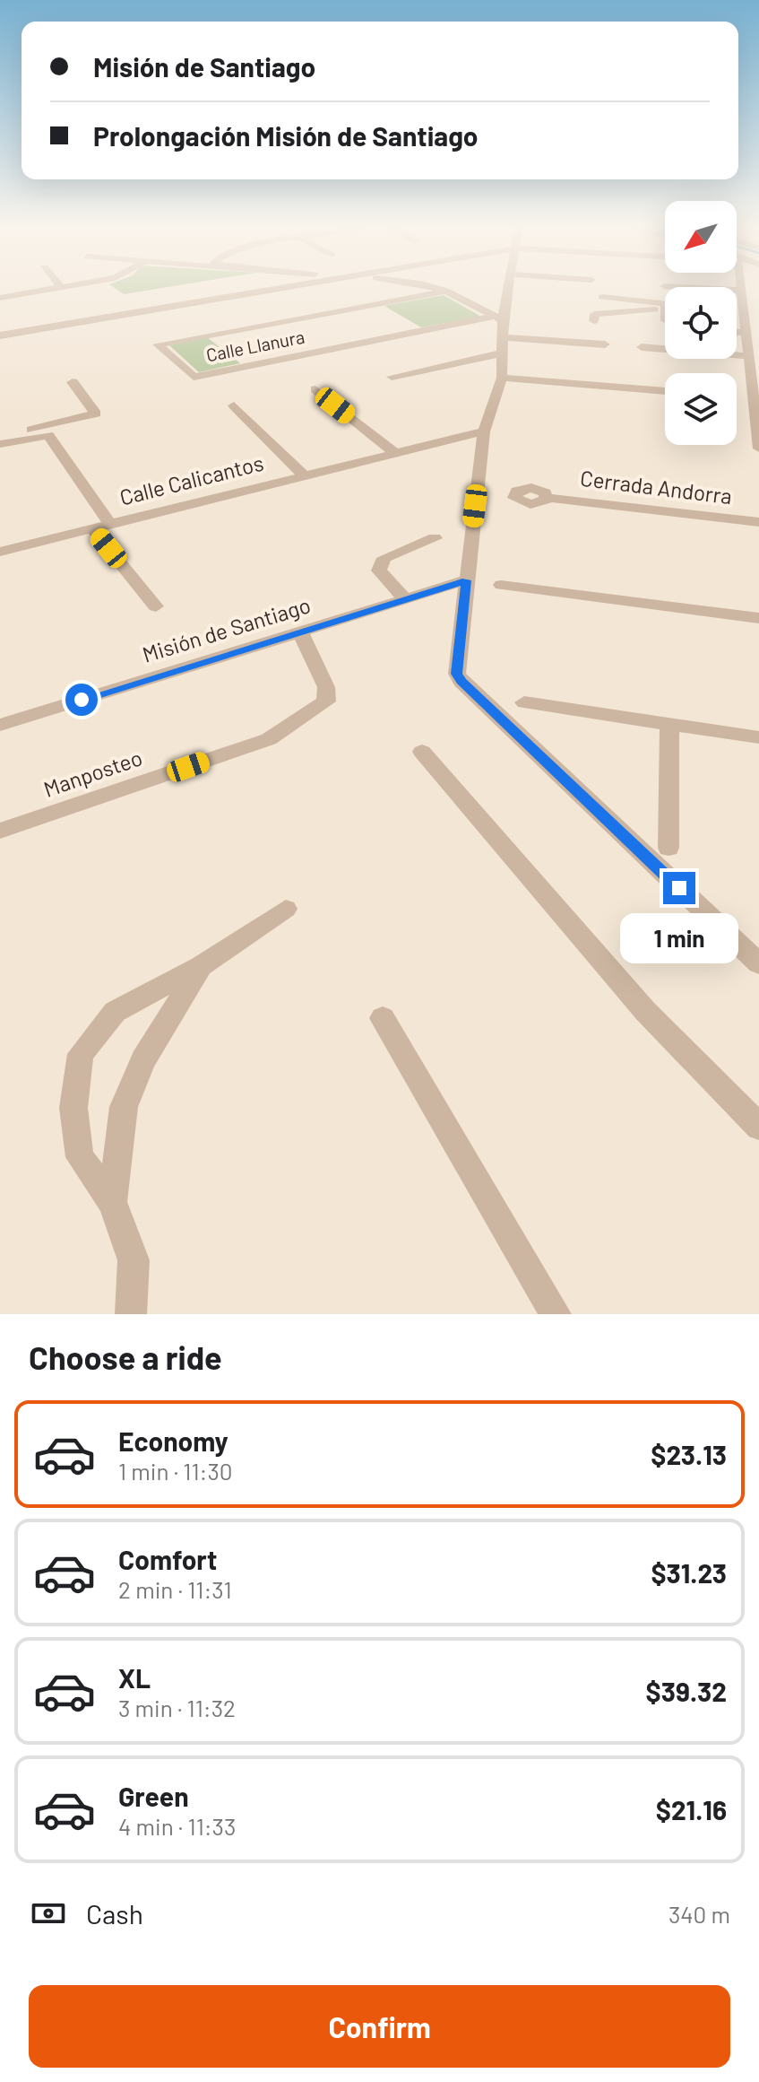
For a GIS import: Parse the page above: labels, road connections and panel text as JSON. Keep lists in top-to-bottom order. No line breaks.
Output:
{"streets":{"street":["Calle Llanura","Calle Calicantos","Cerrada Andorra","Misión de Santiago","Manposteo"]},"crossings":[["Misión de Santiago","Manposteo"]],"north":"bottom left","page":{"banner":["Misión de Santiago","Prolongación Misión de Santiago"],"bubble":"1 min","heading":"Choose a ride","list":[{"name":"Economy","note":"1 min · 11:30","value":"$23.13"},{"name":"Comfort","note":"2 min · 11:31","value":"$31.23"},{"name":"XL","note":"3 min · 11:32","value":"$39.32"},{"name":"Green","note":"4 min · 11:33","value":"$21.16"}],"pay":["Cash","340 m"],"buttons":"Confirm"}}
